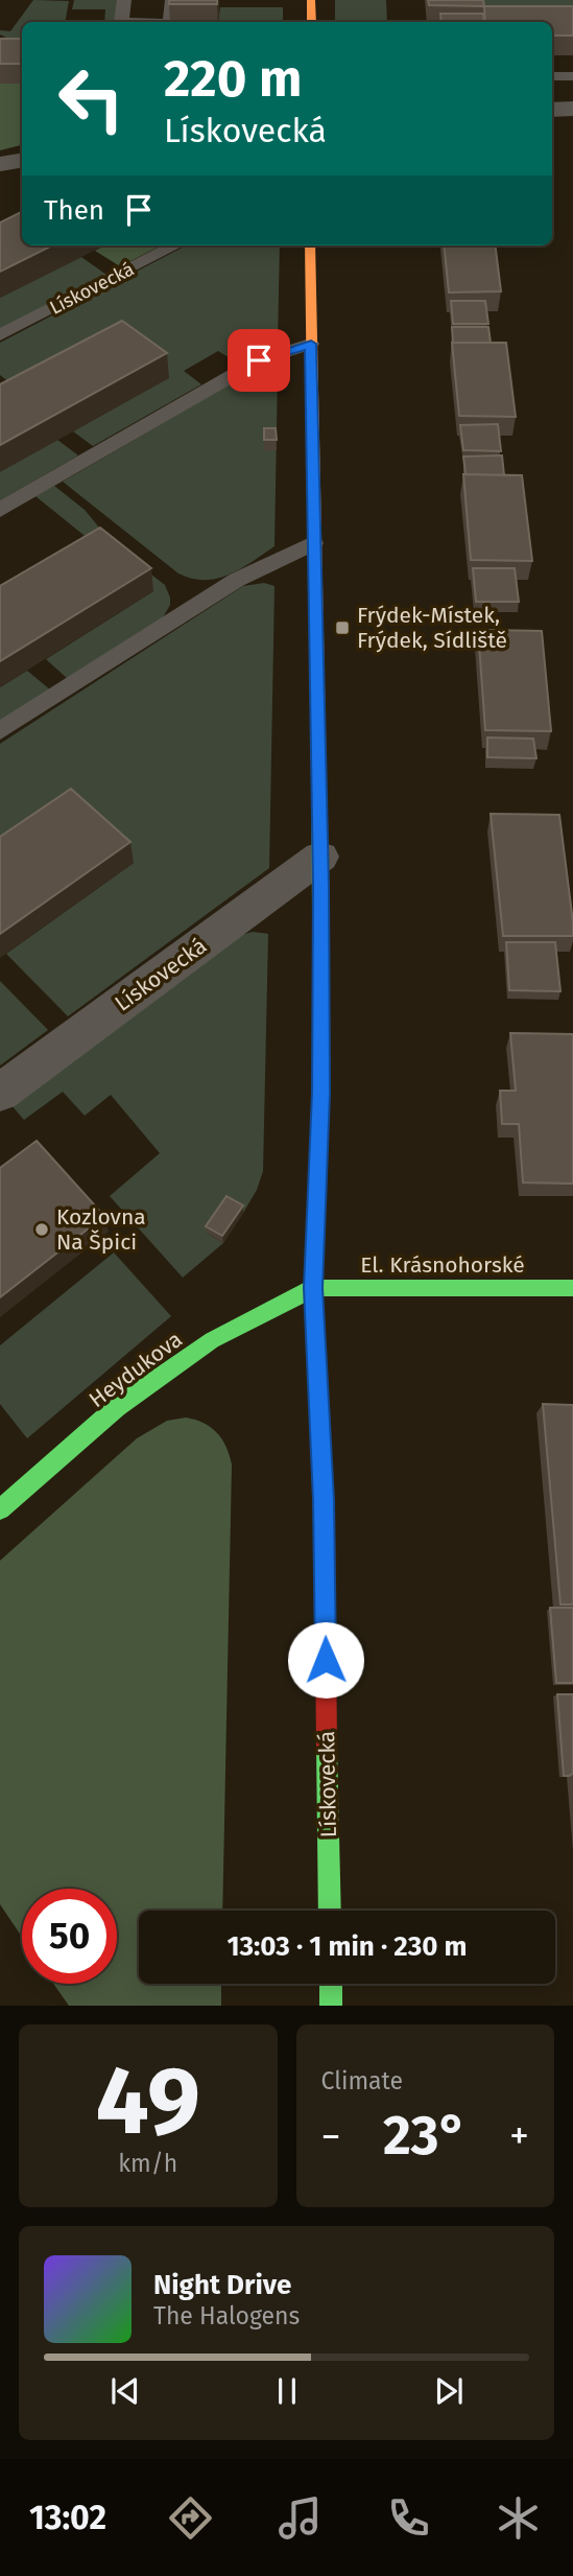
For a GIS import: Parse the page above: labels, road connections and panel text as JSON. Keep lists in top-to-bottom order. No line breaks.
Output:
{"streets":{"main road":["Lískovecká","El. Krásnohorské","Heydukova"]},"crossings":[["Lískovecká","El. Krásnohorské"],["Lískovecká","Heydukova"],["El. Krásnohorské","Heydukova"]],"places":{"transit":["Frýdek-Místek, Frýdek, Sídliště"],"other":["Kozlovna Na Špici"]},"page":{"turn":["220 m","Lískovecká"],"then":"Then","limit":"50","trip":"13:03 · 1 min · 230 m","tile":[["49","km/h"],"Climate"],"heat":["−","23°","+"],"song":["Night Drive","The Halogens"],"tabs":"13:02"}}
